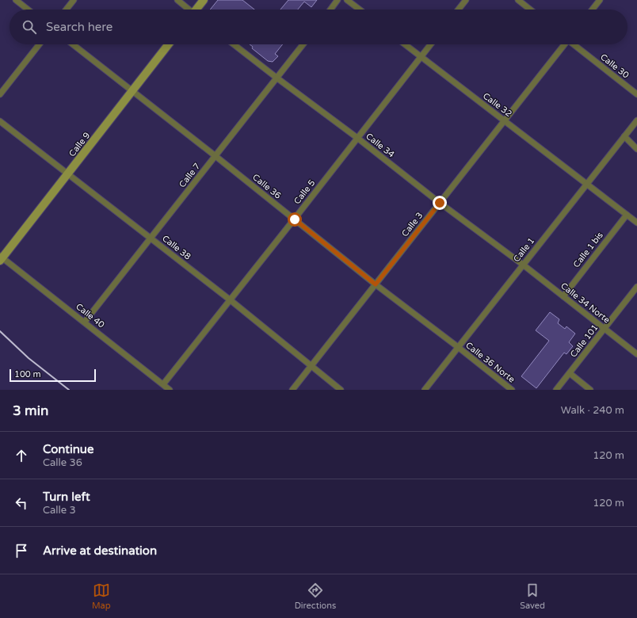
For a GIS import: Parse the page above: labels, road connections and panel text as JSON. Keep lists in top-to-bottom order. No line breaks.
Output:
{"streets":{"main road":["Calle 9"],"street":["Calle 30","Calle 32","Calle 34","Calle 7","Calle 36","Calle 5","Calle 3","Calle 38","Calle 1","Calle 1 bis","Calle 34 Norte","Calle 40","Calle 101","Calle 36 Norte"]},"crossings":[["Calle 32","Calle 5"],["Calle 32","Calle 3"],["Calle 32","Calle 1"],["Calle 32","Calle 1 bis"],["Calle 9","Calle 36"],["Calle 9","Calle 38"],["Calle 9","Calle 40"],["Calle 34","Calle 7"],["Calle 34","Calle 5"],["Calle 34","Calle 3"],["Calle 34","Calle 1"],["Calle 34","Calle 34 Norte"],["Calle 7","Calle 36"],["Calle 7","Calle 38"],["Calle 7","Calle 40"],["Calle 36","Calle 5"],["Calle 36","Calle 3"],["Calle 36","Calle 1"],["Calle 36","Calle 36 Norte"],["Calle 5","Calle 38"],["Calle 5","Calle 40"],["Calle 3","Calle 38"],["Calle 1","Calle 34 Norte"],["Calle 1","Calle 36 Norte"],["Calle 1 bis","Calle 34 Norte"],["Calle 34 Norte","Calle 101"]],"scale_bar":"100 m","page":{"search":"Search here","scale":"100 m","heading":["3 min","Walk · 240 m"],"list":[["Continue","Calle 36","120 m"],["Turn left","Calle 3","120 m"],"Arrive at destination"],"nav":["Map","Directions","Saved"]}}
